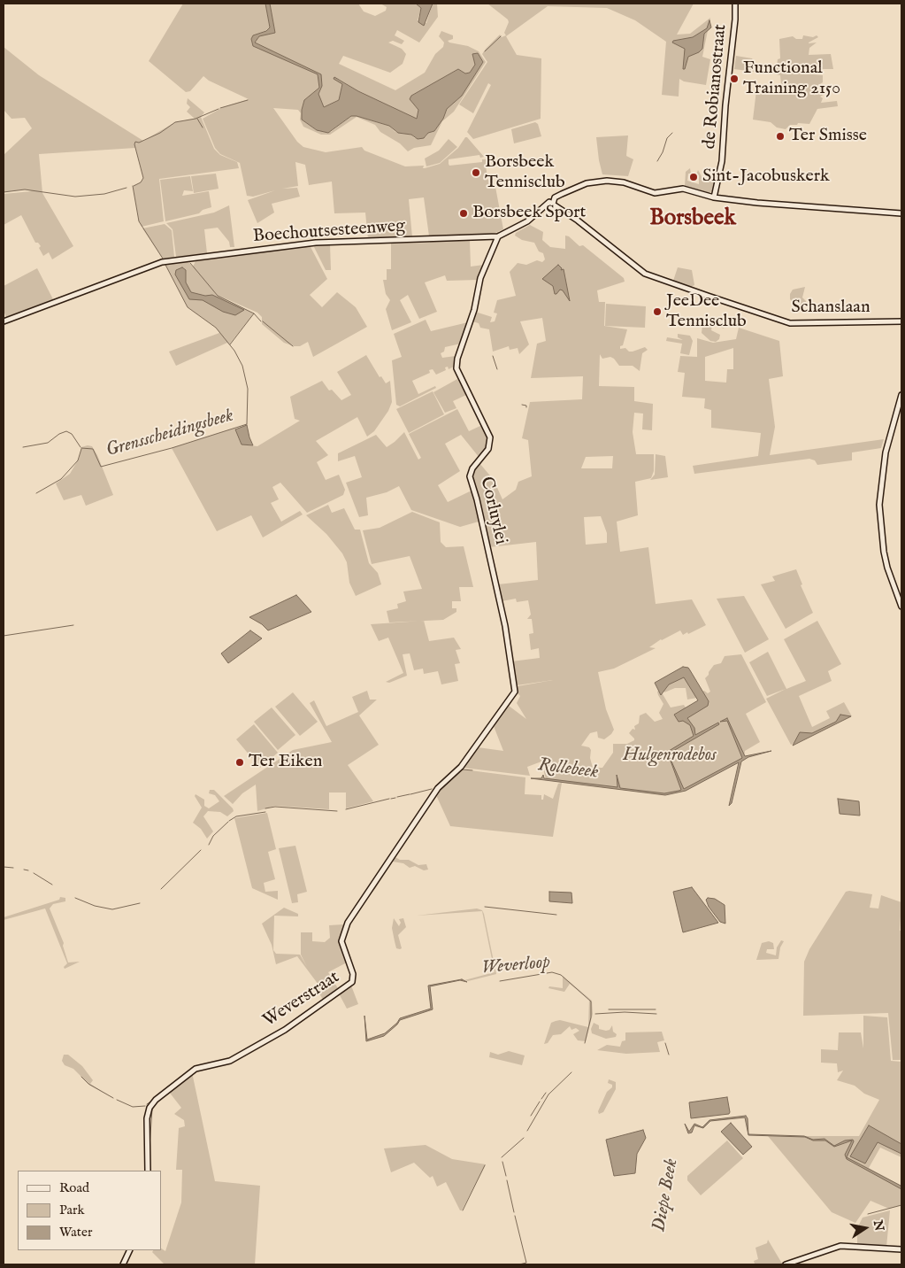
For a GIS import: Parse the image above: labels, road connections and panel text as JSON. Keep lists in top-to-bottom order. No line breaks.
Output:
{"streets":{"street":["de Robianostraat","Boechoutsesteenweg","Schanslaan","Corluylei","Weverstraat"]},"crossings":[["Boechoutsesteenweg","Corluylei"],["Corluylei","Weverstraat"]],"districts":["Borsbeek"],"water":["Grensscheidingsbeek","Rollebeek","Weverloop","Diepe Beek"],"parks":["Hulgenrodebos"],"places":["Functional Training 2150","Ter Smisse","Borsbeek Tennisclub","Sint-Jacobuskerk","Borsbeek Sport","JeeDee Tennisclub","Ter Eiken"],"legend":["Road","Park","Water"],"north":"right"}
